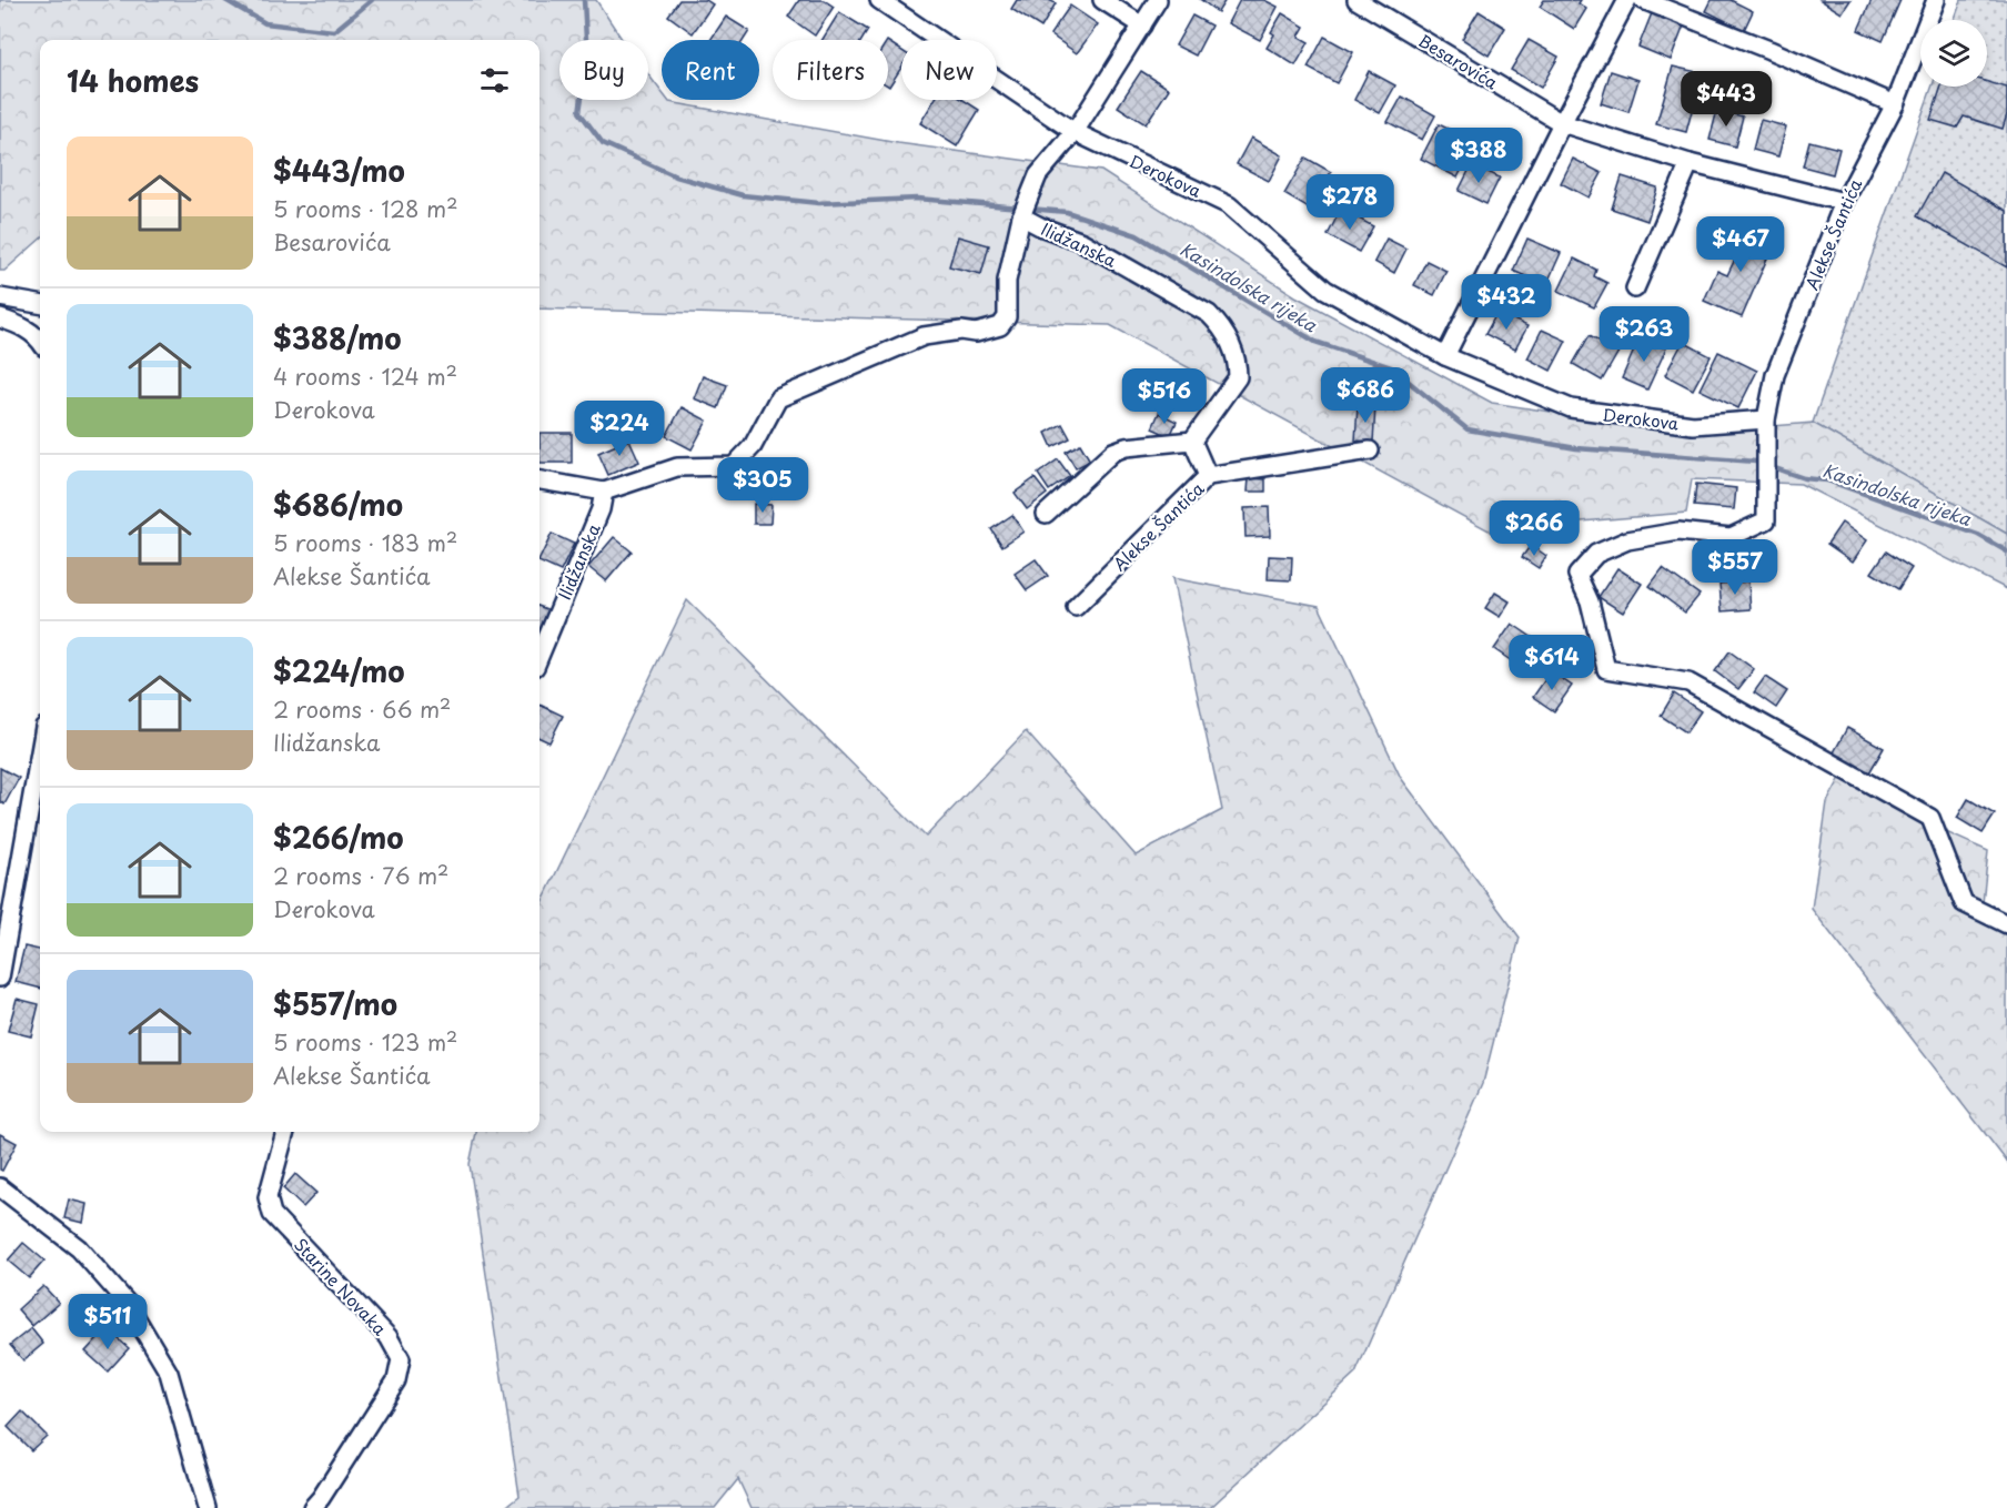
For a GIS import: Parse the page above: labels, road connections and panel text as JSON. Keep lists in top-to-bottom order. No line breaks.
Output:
{"streets":{"street":["Besarovića","Derokova","Alekse Šantića","Ilidžanska","Starine Novaka"]},"crossings":[["Besarovića","Alekse Šantića"],["Derokova","Alekse Šantića"]],"water":["Kasindolska rijeka"],"page":{"chip":["Buy","Rent","Filters","New"],"heading":"14 homes","price":["$443","$388","$278","$467","$432","$263","$686","$516","$224","$305","$266","$557","$614","$511"],"list":[{"name":"$443/mo","note":"5 rooms · 128 m² · Besarovića"},{"name":"$388/mo","note":"4 rooms · 124 m² · Derokova"},{"name":"$686/mo","note":"5 rooms · 183 m² · Alekse Šantića"},{"name":"$224/mo","note":"2 rooms · 66 m² · Ilidžanska"},{"name":"$266/mo","note":"2 rooms · 76 m² · Derokova"},{"name":"$557/mo","note":"5 rooms · 123 m² · Alekse Šantića"}]}}
